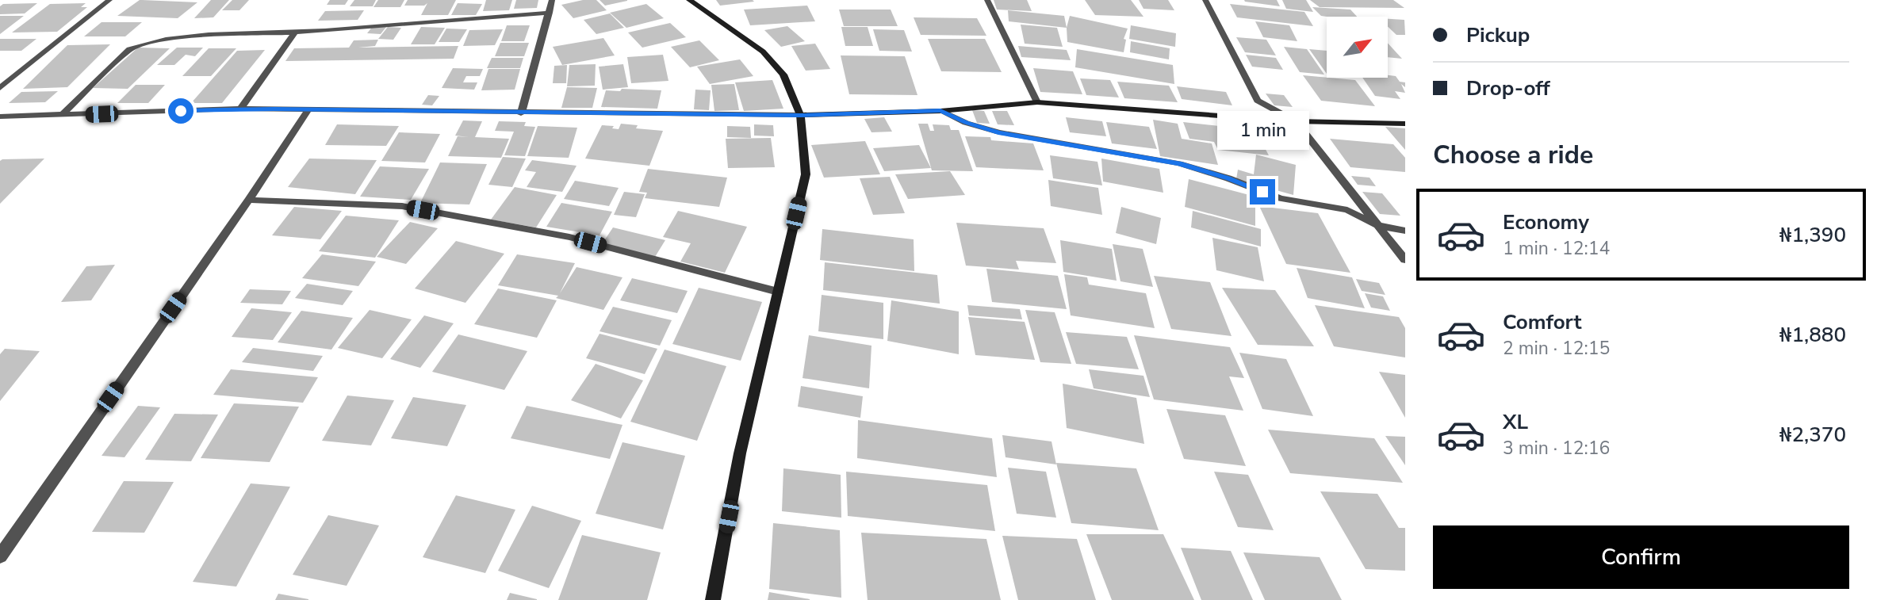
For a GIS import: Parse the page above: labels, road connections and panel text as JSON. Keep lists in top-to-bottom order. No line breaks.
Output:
{"north":"top right","page":{"banner":["Pickup","Drop-off"],"bubble":"1 min","heading":"Choose a ride","list":[{"name":"Economy","note":"1 min · 12:14","value":"₦1,390"},{"name":"Comfort","note":"2 min · 12:15","value":"₦1,880"},{"name":"XL","note":"3 min · 12:16","value":"₦2,370"}],"buttons":"Confirm"}}
